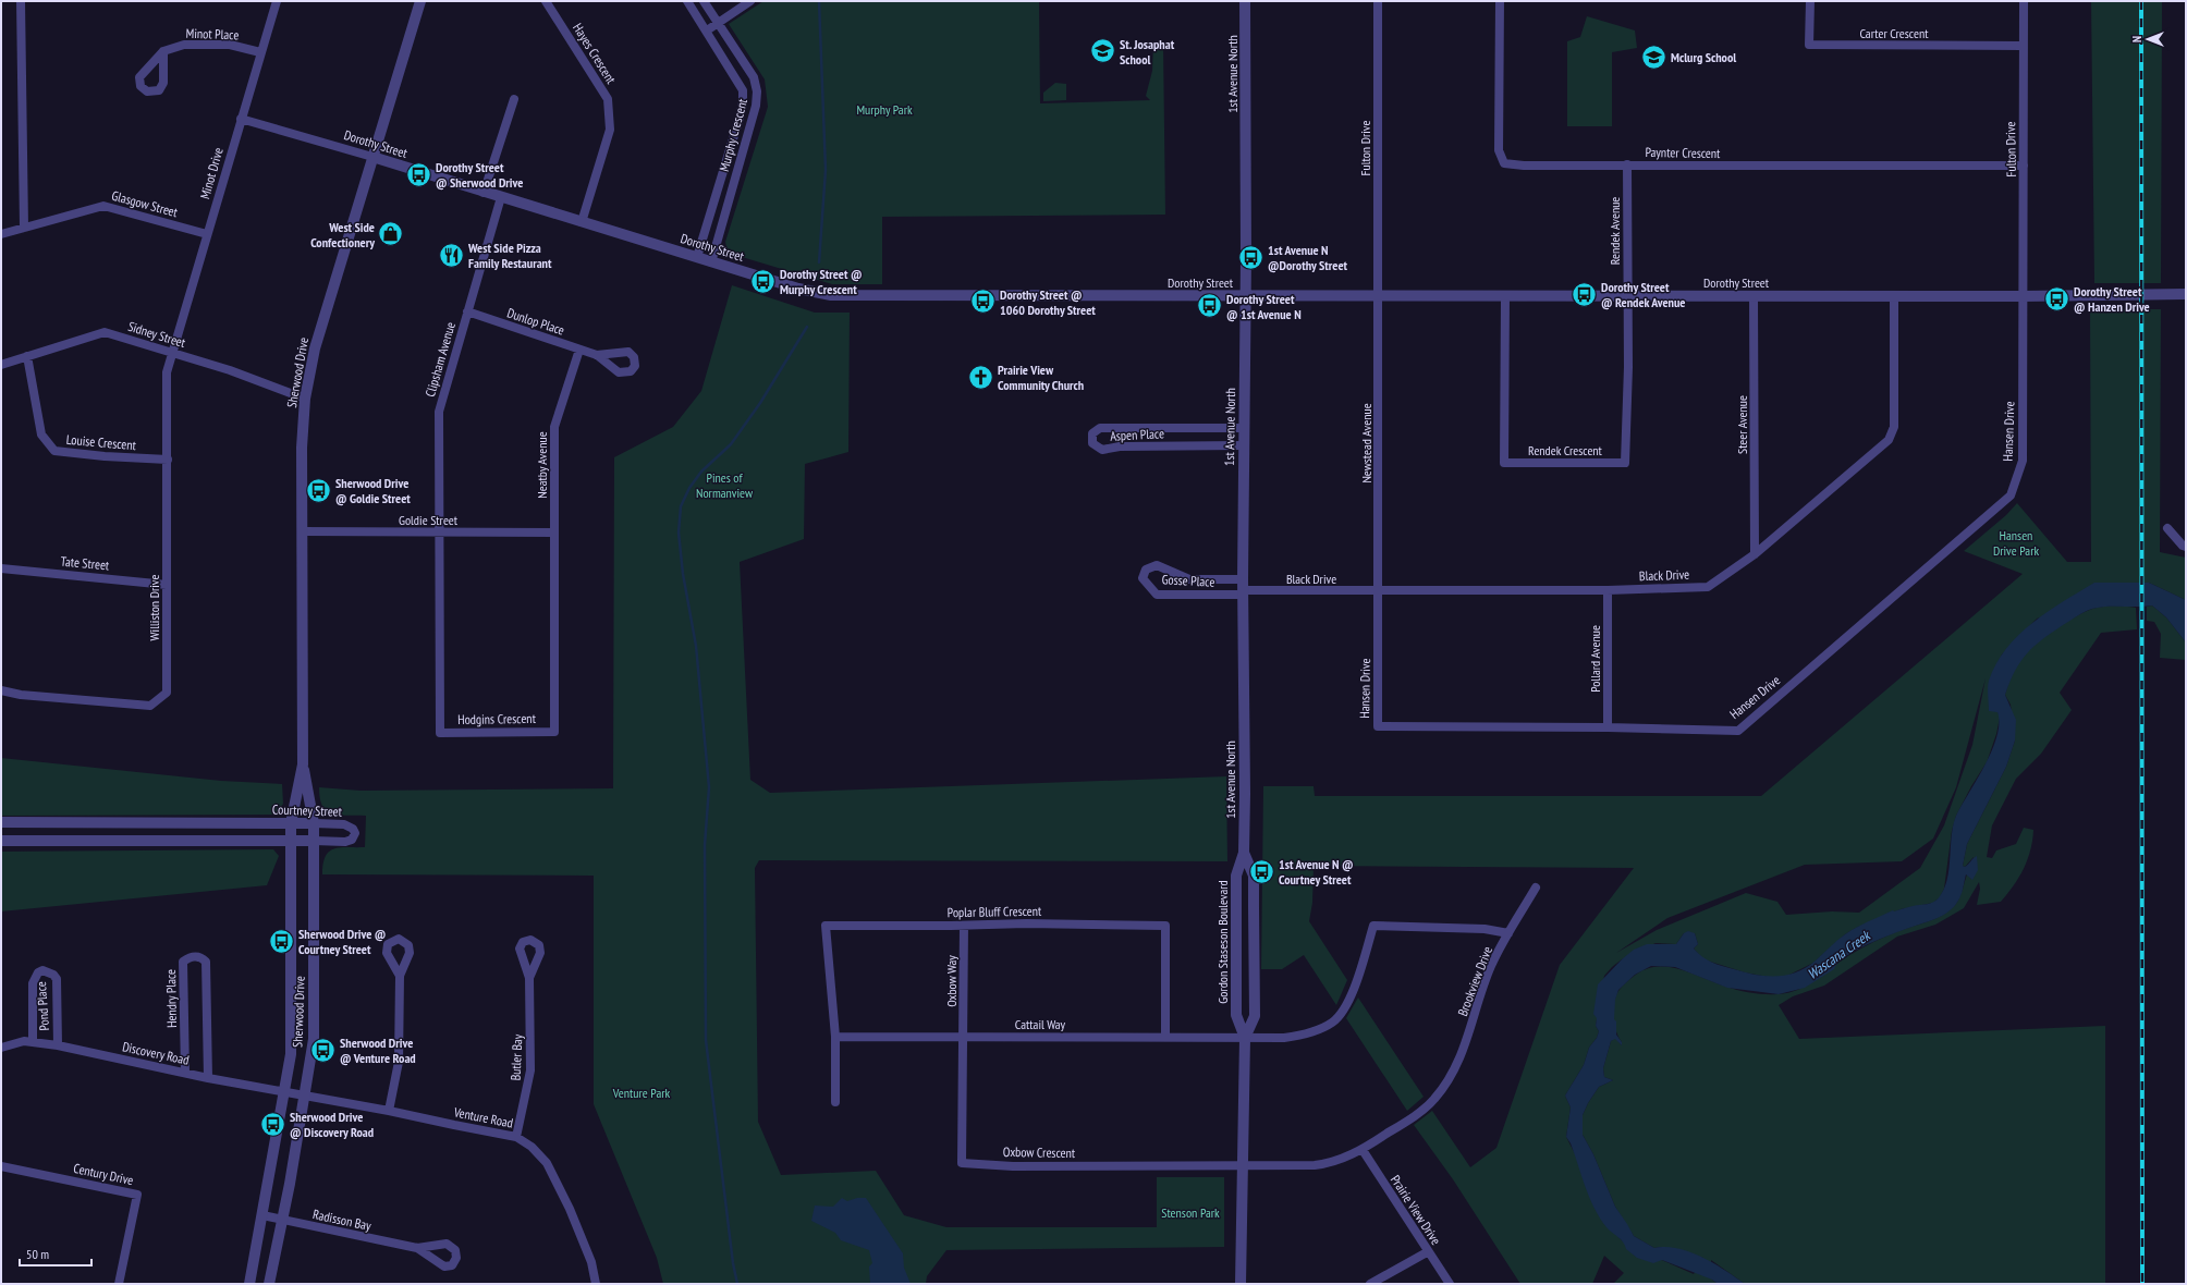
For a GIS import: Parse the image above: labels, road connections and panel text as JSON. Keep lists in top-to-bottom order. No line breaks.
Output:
{"streets":{"street":["Carter Crescent","Minot Place","Hayes Crescent","1st Avenue North","Murphy Crescent","Dorothy Street","Fulton Drive","Paynter Crescent","Minot Drive","Glasgow Street","Rendek Avenue","Dunlop Place","Sidney Street","Clipsham Avenue","Sherwood Drive","Steer Avenue","Hansen Drive","Aspen Place","Louise Crescent","Newstead Avenue","Rendek Crescent","Neatby Avenue","Goldie Street","Tate Street","Black Drive","Gosse Place","Williston Drive","Pollard Avenue","Hodgins Crescent","Courtney Street","Poplar Bluff Crescent","Gordon Staseson Boulevard","Oxbow Way","Brookview Drive","Hendry Place","Pond Place","Cattail Way","Discovery Road","Butler Bay","Venture Road","Oxbow Crescent","Century Drive","Prairie View Drive","Radisson Bay"]},"crossings":[["Carter Crescent","Fulton Drive"],["Minot Place","Minot Drive"],["Hayes Crescent","Dorothy Street"],["1st Avenue North","Dorothy Street"],["1st Avenue North","Aspen Place"],["1st Avenue North","Black Drive"],["1st Avenue North","Gosse Place"],["1st Avenue North","Gordon Staseson Boulevard"],["Murphy Crescent","Dorothy Street"],["Dorothy Street","Fulton Drive"],["Dorothy Street","Minot Drive"],["Dorothy Street","Rendek Avenue"],["Dorothy Street","Clipsham Avenue"],["Dorothy Street","Sherwood Drive"],["Dorothy Street","Steer Avenue"],["Dorothy Street","Hansen Drive"],["Dorothy Street","Newstead Avenue"],["Dorothy Street","Rendek Crescent"],["Dorothy Street","Black Drive"],["Fulton Drive","Paynter Crescent"],["Fulton Drive","Hansen Drive"],["Fulton Drive","Newstead Avenue"],["Paynter Crescent","Rendek Avenue"],["Minot Drive","Glasgow Street"],["Minot Drive","Sidney Street"],["Minot Drive","Williston Drive"],["Rendek Avenue","Rendek Crescent"],["Dunlop Place","Clipsham Avenue"],["Dunlop Place","Neatby Avenue"],["Sidney Street","Sherwood Drive"],["Sidney Street","Louise Crescent"],["Sidney Street","Williston Drive"],["Clipsham Avenue","Goldie Street"],["Clipsham Avenue","Hodgins Crescent"],["Sherwood Drive","Goldie Street"],["Sherwood Drive","Courtney Street"],["Sherwood Drive","Discovery Road"],["Sherwood Drive","Venture Road"],["Sherwood Drive","Radisson Bay"],["Steer Avenue","Black Drive"],["Hansen Drive","Newstead Avenue"],["Hansen Drive","Black Drive"],["Hansen Drive","Pollard Avenue"],["Louise Crescent","Williston Drive"],["Newstead Avenue","Black Drive"],["Neatby Avenue","Goldie Street"],["Neatby Avenue","Hodgins Crescent"],["Goldie Street","Hodgins Crescent"],["Tate Street","Williston Drive"],["Black Drive","Gosse Place"],["Black Drive","Pollard Avenue"],["Poplar Bluff Crescent","Oxbow Way"],["Poplar Bluff Crescent","Cattail Way"],["Gordon Staseson Boulevard","Brookview Drive"],["Gordon Staseson Boulevard","Cattail Way"],["Gordon Staseson Boulevard","Oxbow Crescent"],["Oxbow Way","Cattail Way"],["Oxbow Way","Oxbow Crescent"],["Brookview Drive","Cattail Way"],["Brookview Drive","Oxbow Crescent"],["Brookview Drive","Prairie View Drive"],["Hendry Place","Discovery Road"],["Pond Place","Discovery Road"],["Cattail Way","Oxbow Crescent"],["Discovery Road","Venture Road"],["Butler Bay","Venture Road"]],"water":["Wascana Creek"],"parks":["Murphy Park","Pines of Normanview","Hansen Drive Park","Venture Park","Stenson Park"],"places":{"school or university":["St. Josaphat School","Mclurg School"],"bus stop":["Dorothy Street @ Sherwood Drive","1st Avenue N @Dorothy Street","Dorothy Street @ Murphy Crescent","Dorothy Street @ Rendek Avenue","Dorothy Street @ Hanzen Drive","Dorothy Street @ 1060 Dorothy Street","Dorothy Street @ 1st Avenue N","Sherwood Drive @ Goldie Street","1st Avenue N @ Courtney Street","Sherwood Drive @ Courtney Street","Sherwood Drive @ Venture Road","Sherwood Drive @ Discovery Road"],"shop":["West Side Confectionery"],"restaurant":["West Side Pizza Family Restaurant"],"church":["Prairie View Community Church"]},"scale_bar":"50 m","north":"left"}
